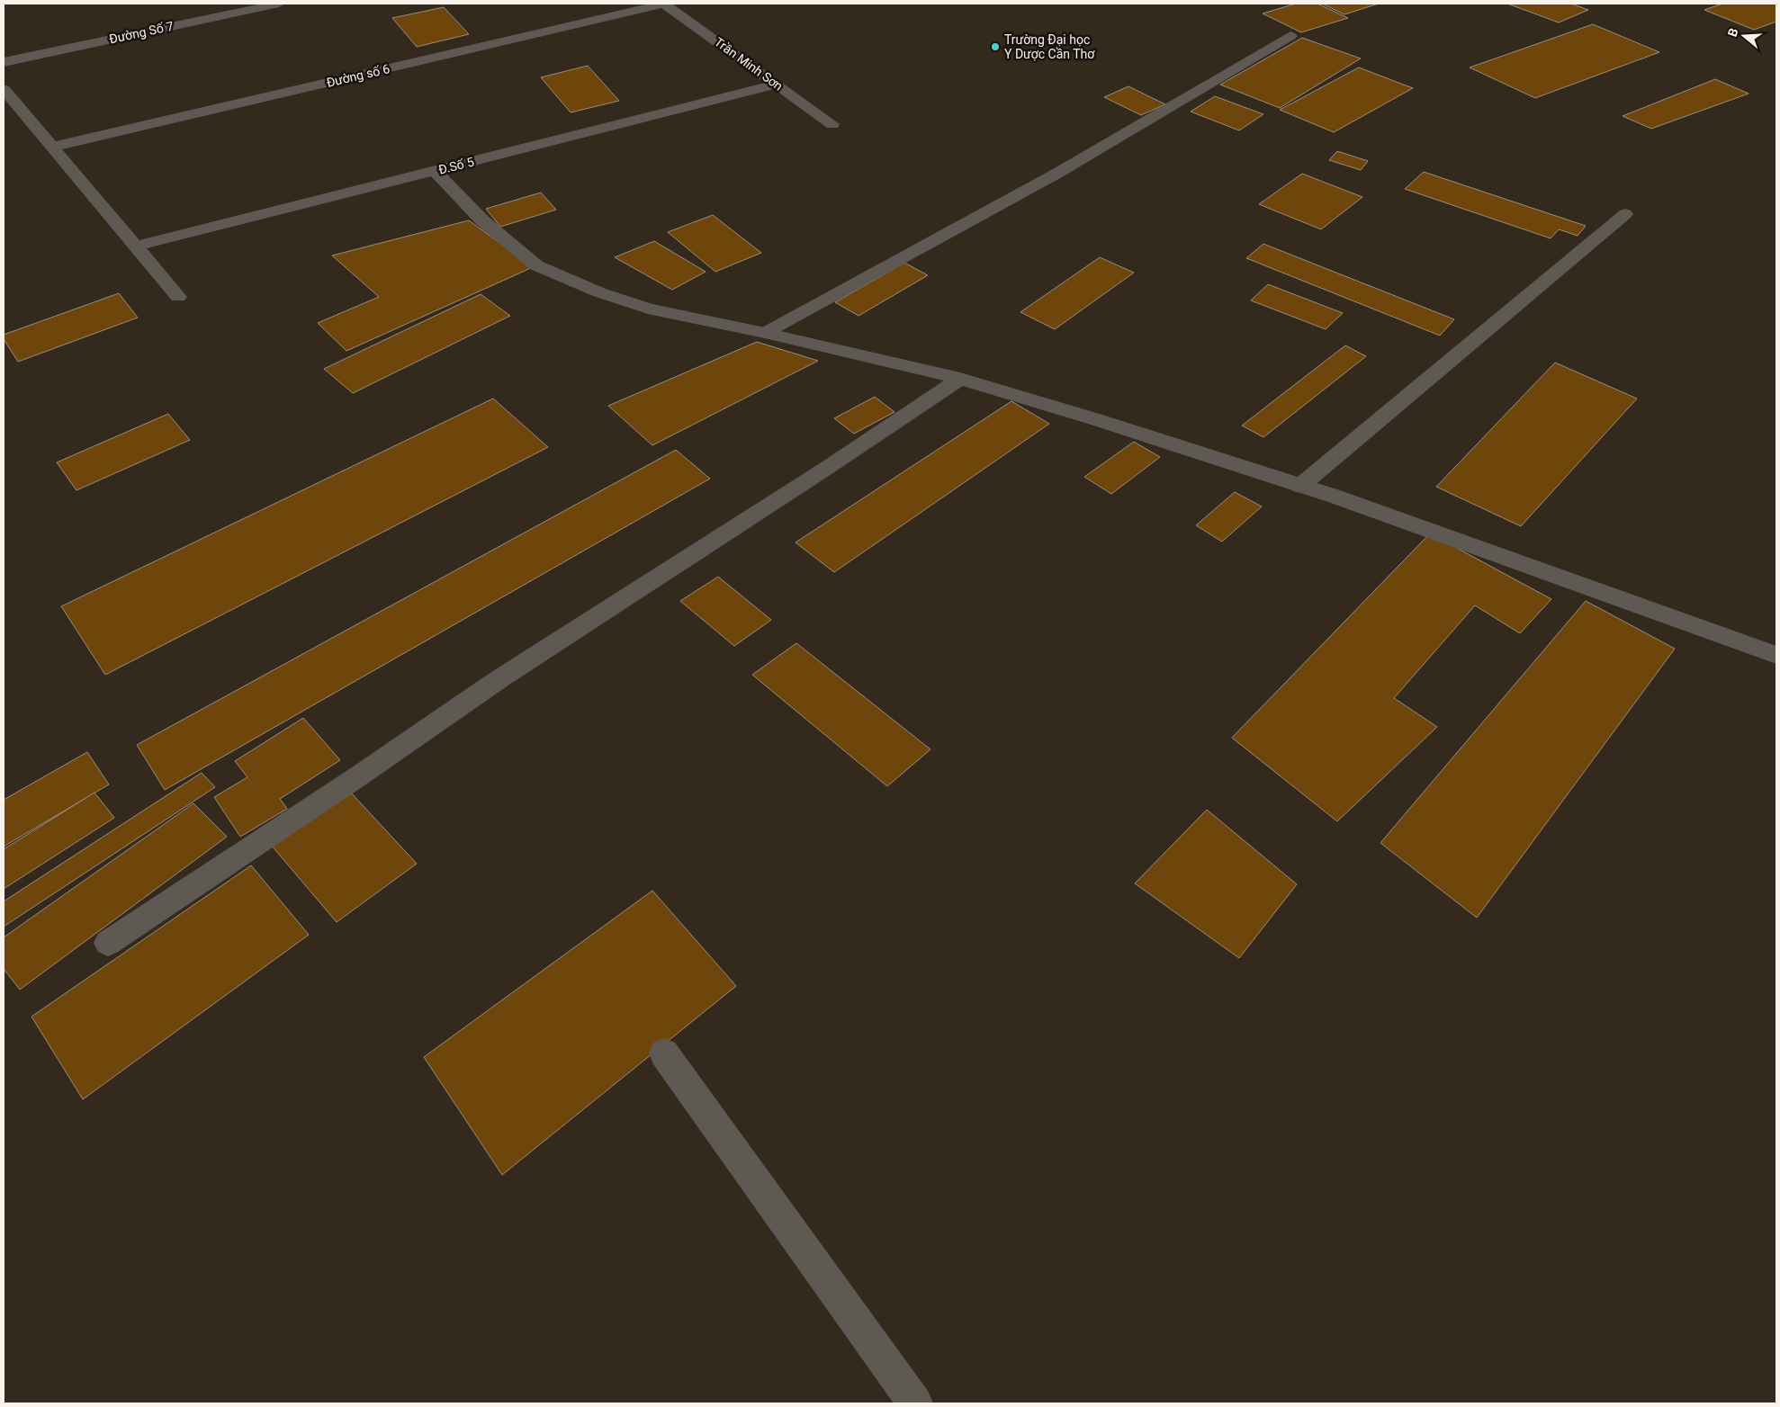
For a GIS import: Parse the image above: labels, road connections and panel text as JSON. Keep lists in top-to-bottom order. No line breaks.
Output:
{"streets":{"street":["Đường Số 7","Trần Minh Sơn","Đường số 6","Đ.Số 5"]},"crossings":[["Trần Minh Sơn","Đường số 6"],["Trần Minh Sơn","Đ.Số 5"]],"places":["Trường Đại học Y Dược Cần Thơ"],"north":"left"}
